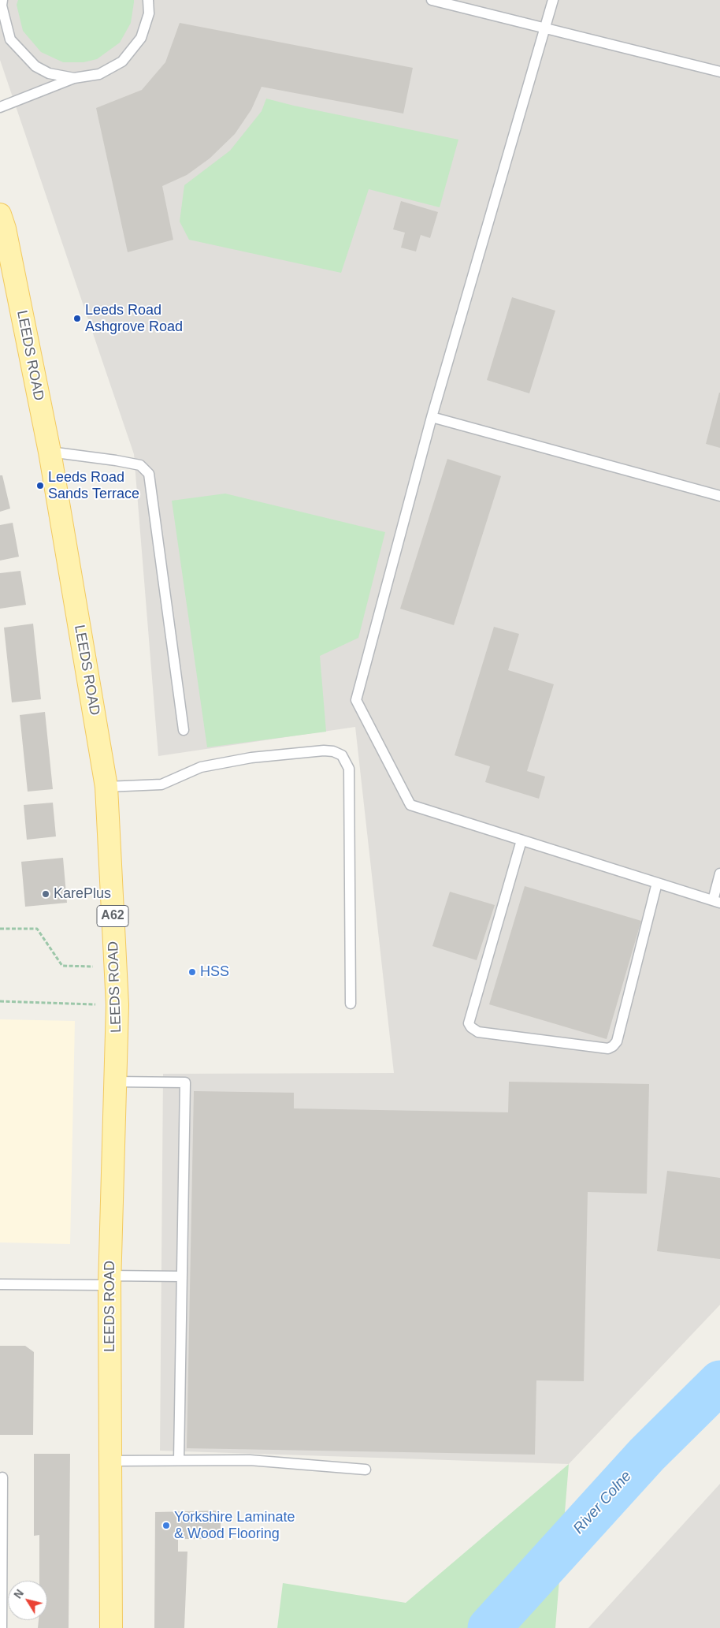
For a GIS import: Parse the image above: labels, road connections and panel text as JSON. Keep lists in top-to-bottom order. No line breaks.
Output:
{"streets":{"main road":["LEEDS ROAD","A62"]},"water":["River Colne"],"places":["Leeds Road Ashgrove Road","Leeds Road Sands Terrace","KarePlus","HSS","Yorkshire Laminate & Wood Flooring"],"north":"top left"}
